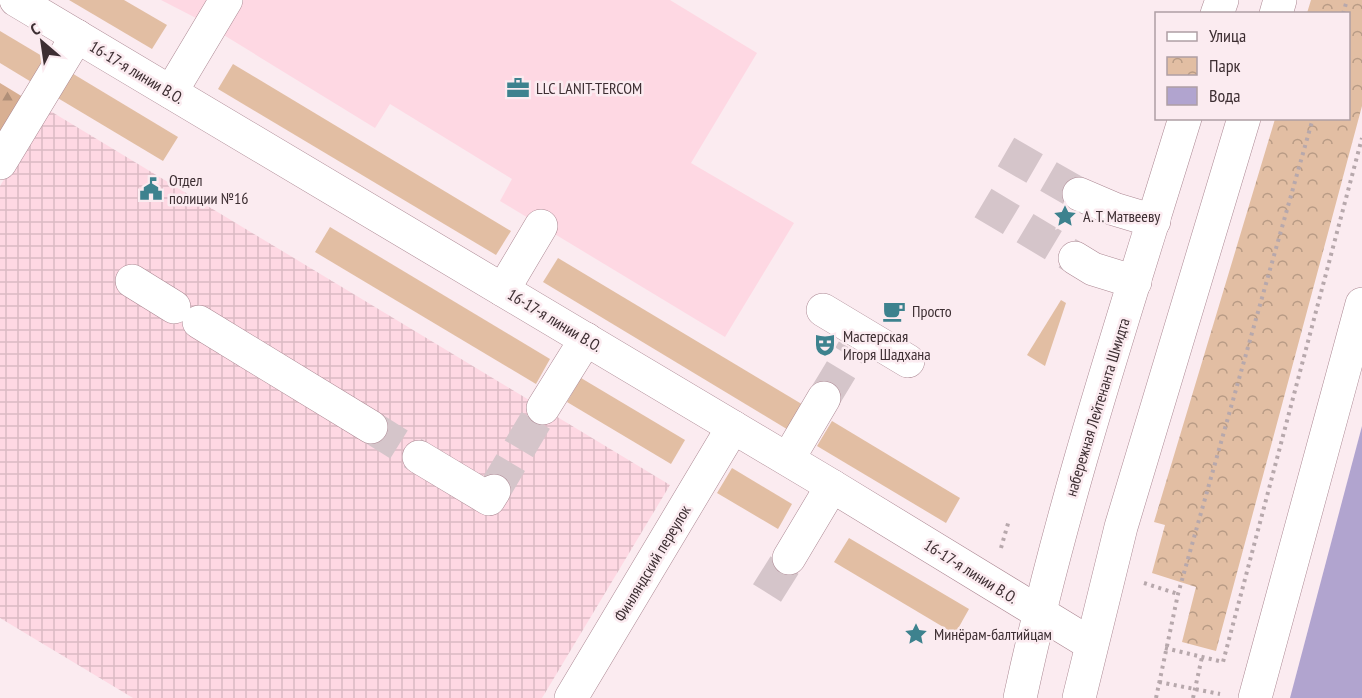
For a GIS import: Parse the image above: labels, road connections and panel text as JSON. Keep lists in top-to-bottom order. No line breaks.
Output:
{"streets":{"street":["16-17-я линии В.О.","набережная Лейтенанта Шмидта","Финляндский переулок"]},"crossings":[["16-17-я линии В.О.","набережная Лейтенанта Шмидта"],["16-17-я линии В.О.","Финляндский переулок"]],"places":{"office":["LLC LANIT-TERCOM"],"public building":["Отдел полиции №16"],"place":["А. Т. Матвееву","Минёрам-балтийцам"],"cafe":["Просто"],"theatre":["Мастерская Игоря Шадхана"]},"legend":["Улица","Парк","Вода"],"north":"top left"}
